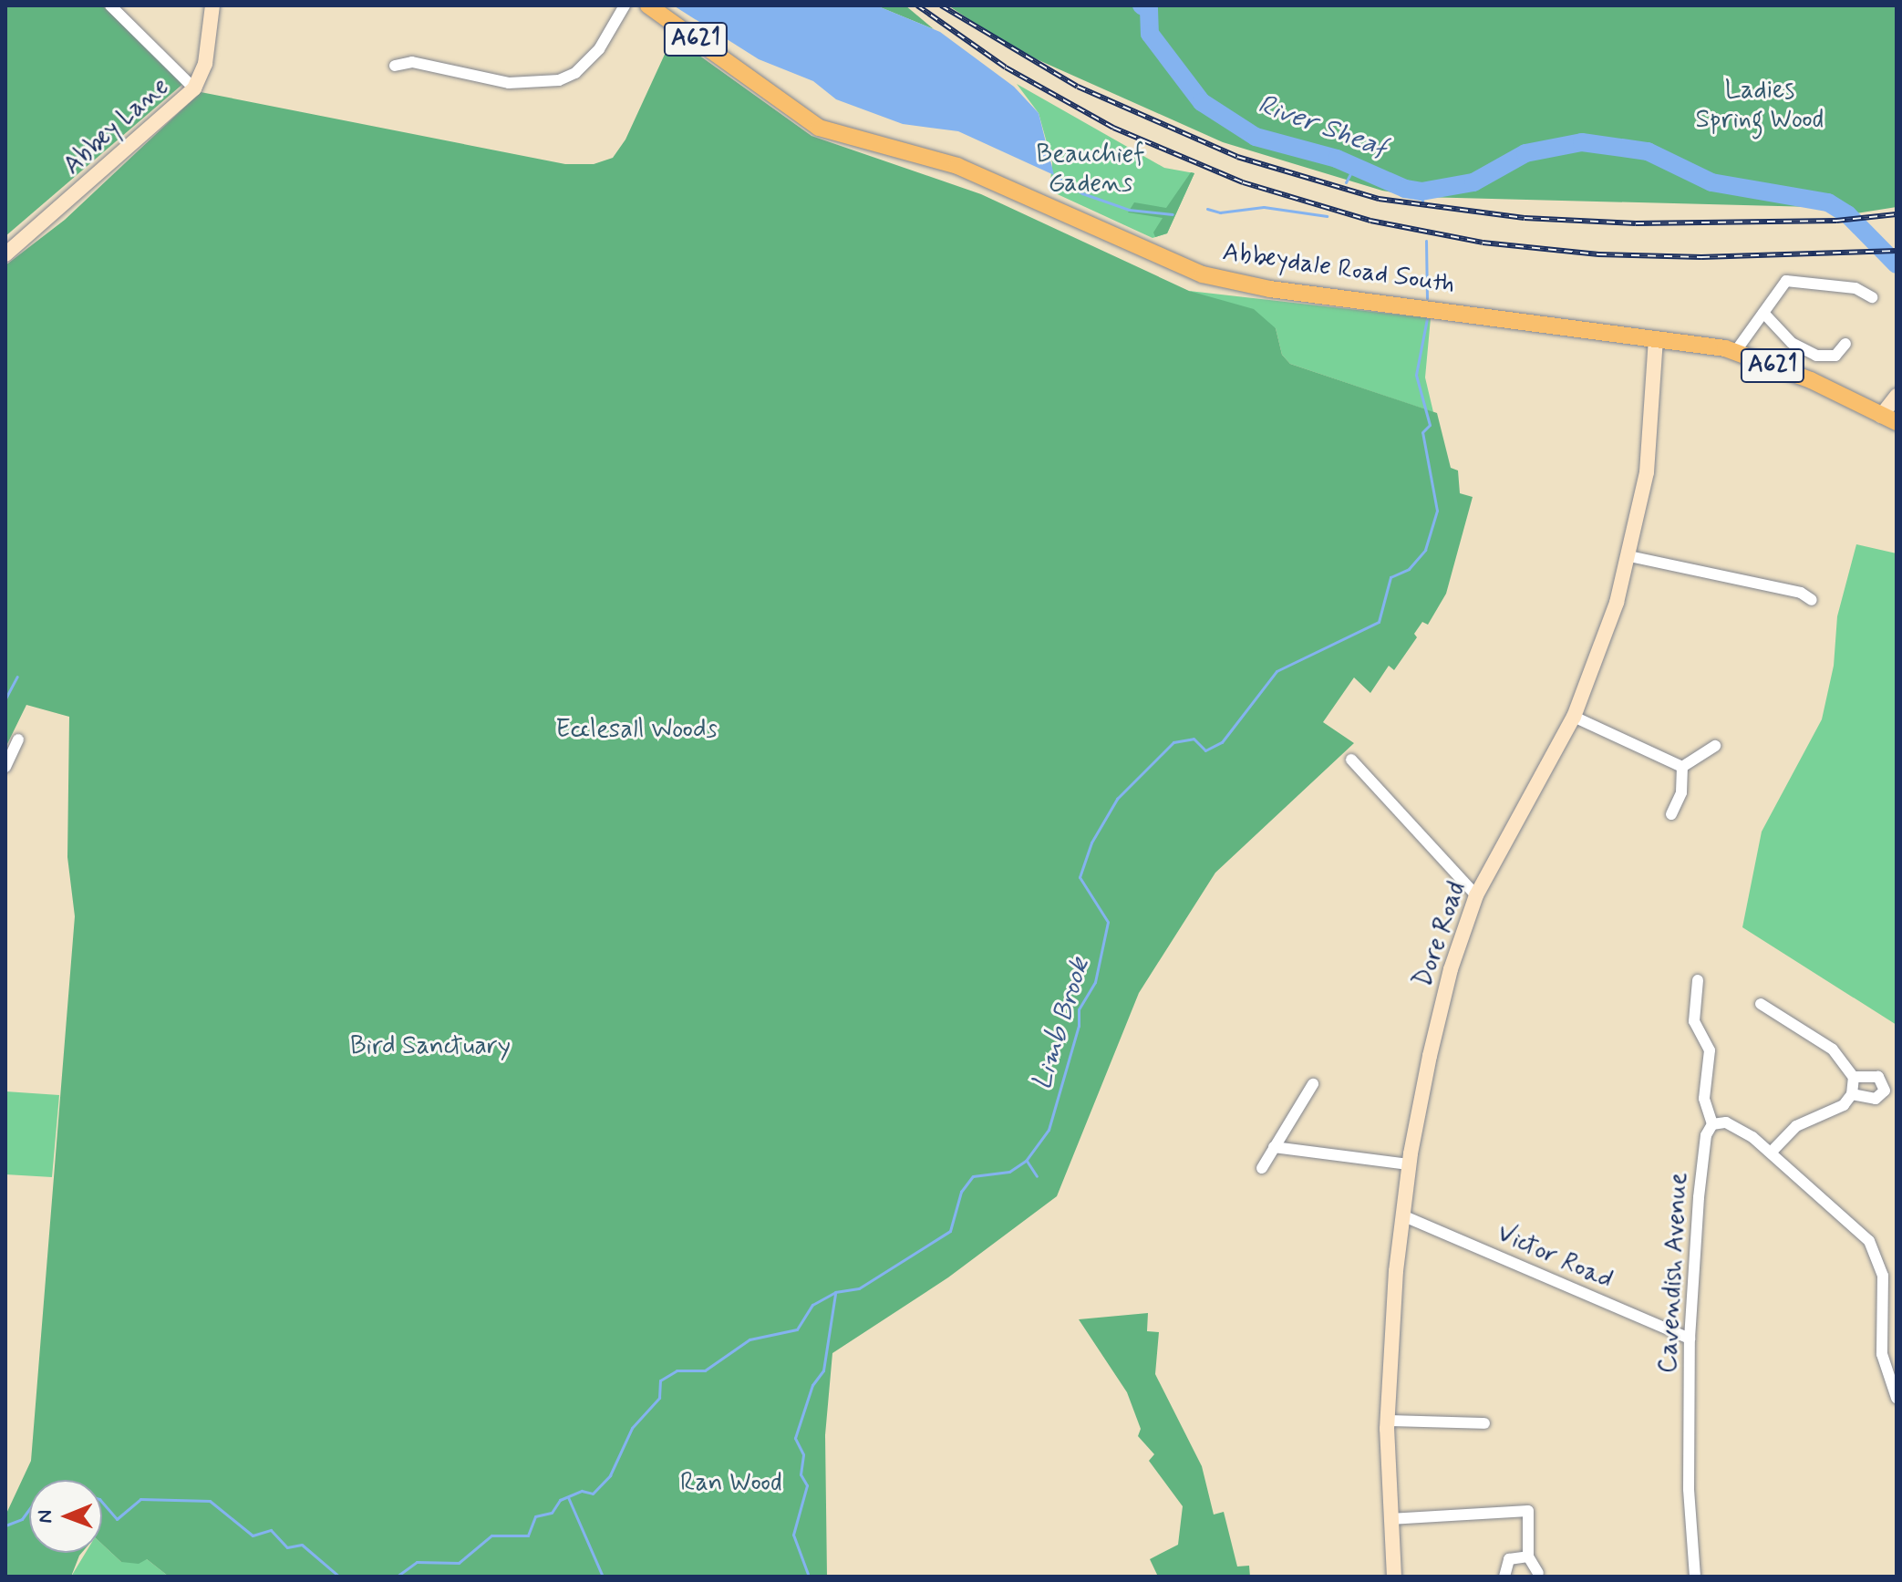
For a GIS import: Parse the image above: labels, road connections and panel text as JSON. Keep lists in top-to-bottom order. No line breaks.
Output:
{"streets":{"main road":["A621","Abbeydale Road South"],"street":["Abbey Lane","Dore Road","Victor Road","Cavendish Avenue"]},"crossings":[["Abbeydale Road South","Dore Road"],["Dore Road","Victor Road"],["Victor Road","Cavendish Avenue"]],"water":["River Sheaf","Limb Brook"],"parks":["Ladies Spring Wood","Beauchief Gadens","Ecclesall Woods","Bird Sanctuary","Ran Wood"],"north":"left"}
